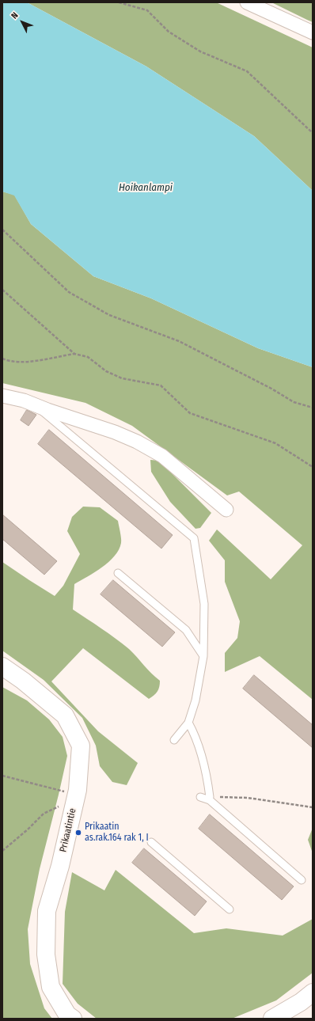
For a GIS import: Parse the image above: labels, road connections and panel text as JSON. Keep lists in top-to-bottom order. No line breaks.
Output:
{"streets":{"street":["Prikaatintie"]},"water":["Hoikanlampi"],"places":["Prikaatin as.rak.164 rak 1, I"],"north":"top left"}
